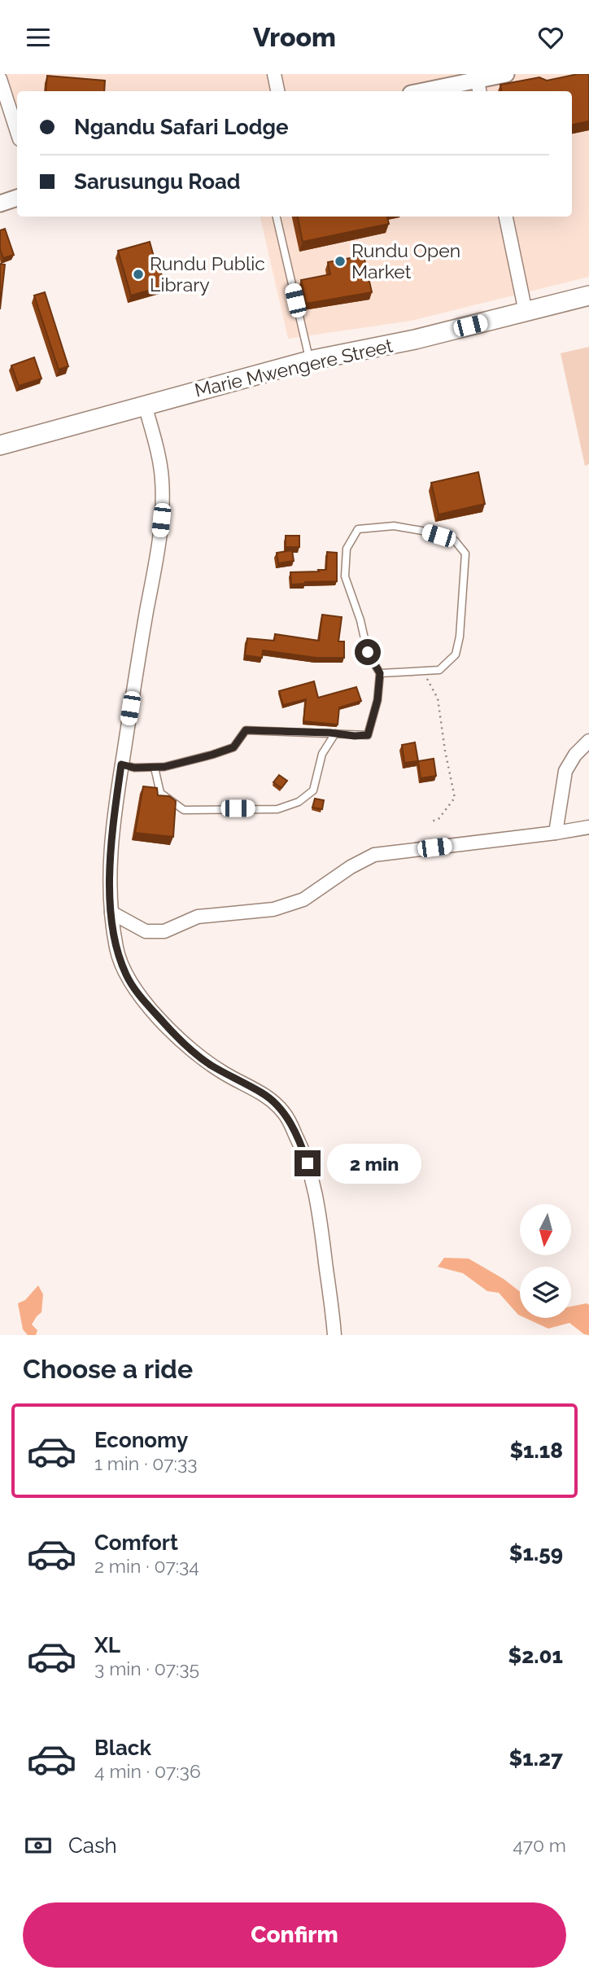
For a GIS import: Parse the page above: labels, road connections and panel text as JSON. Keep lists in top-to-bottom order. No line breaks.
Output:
{"streets":{"main road":["Marie Mwengere Street"]},"places":["Rundu Open Market","Rundu Public Library"],"north":"bottom","page":{"header":"Vroom","banner":["Ngandu Safari Lodge","Sarusungu Road"],"bubble":"2 min","heading":"Choose a ride","list":[{"name":"Economy","note":"1 min · 07:33","value":"$1.18"},{"name":"Comfort","note":"2 min · 07:34","value":"$1.59"},{"name":"XL","note":"3 min · 07:35","value":"$2.01"},{"name":"Black","note":"4 min · 07:36","value":"$1.27"}],"pay":["Cash","470 m"],"buttons":"Confirm"}}
